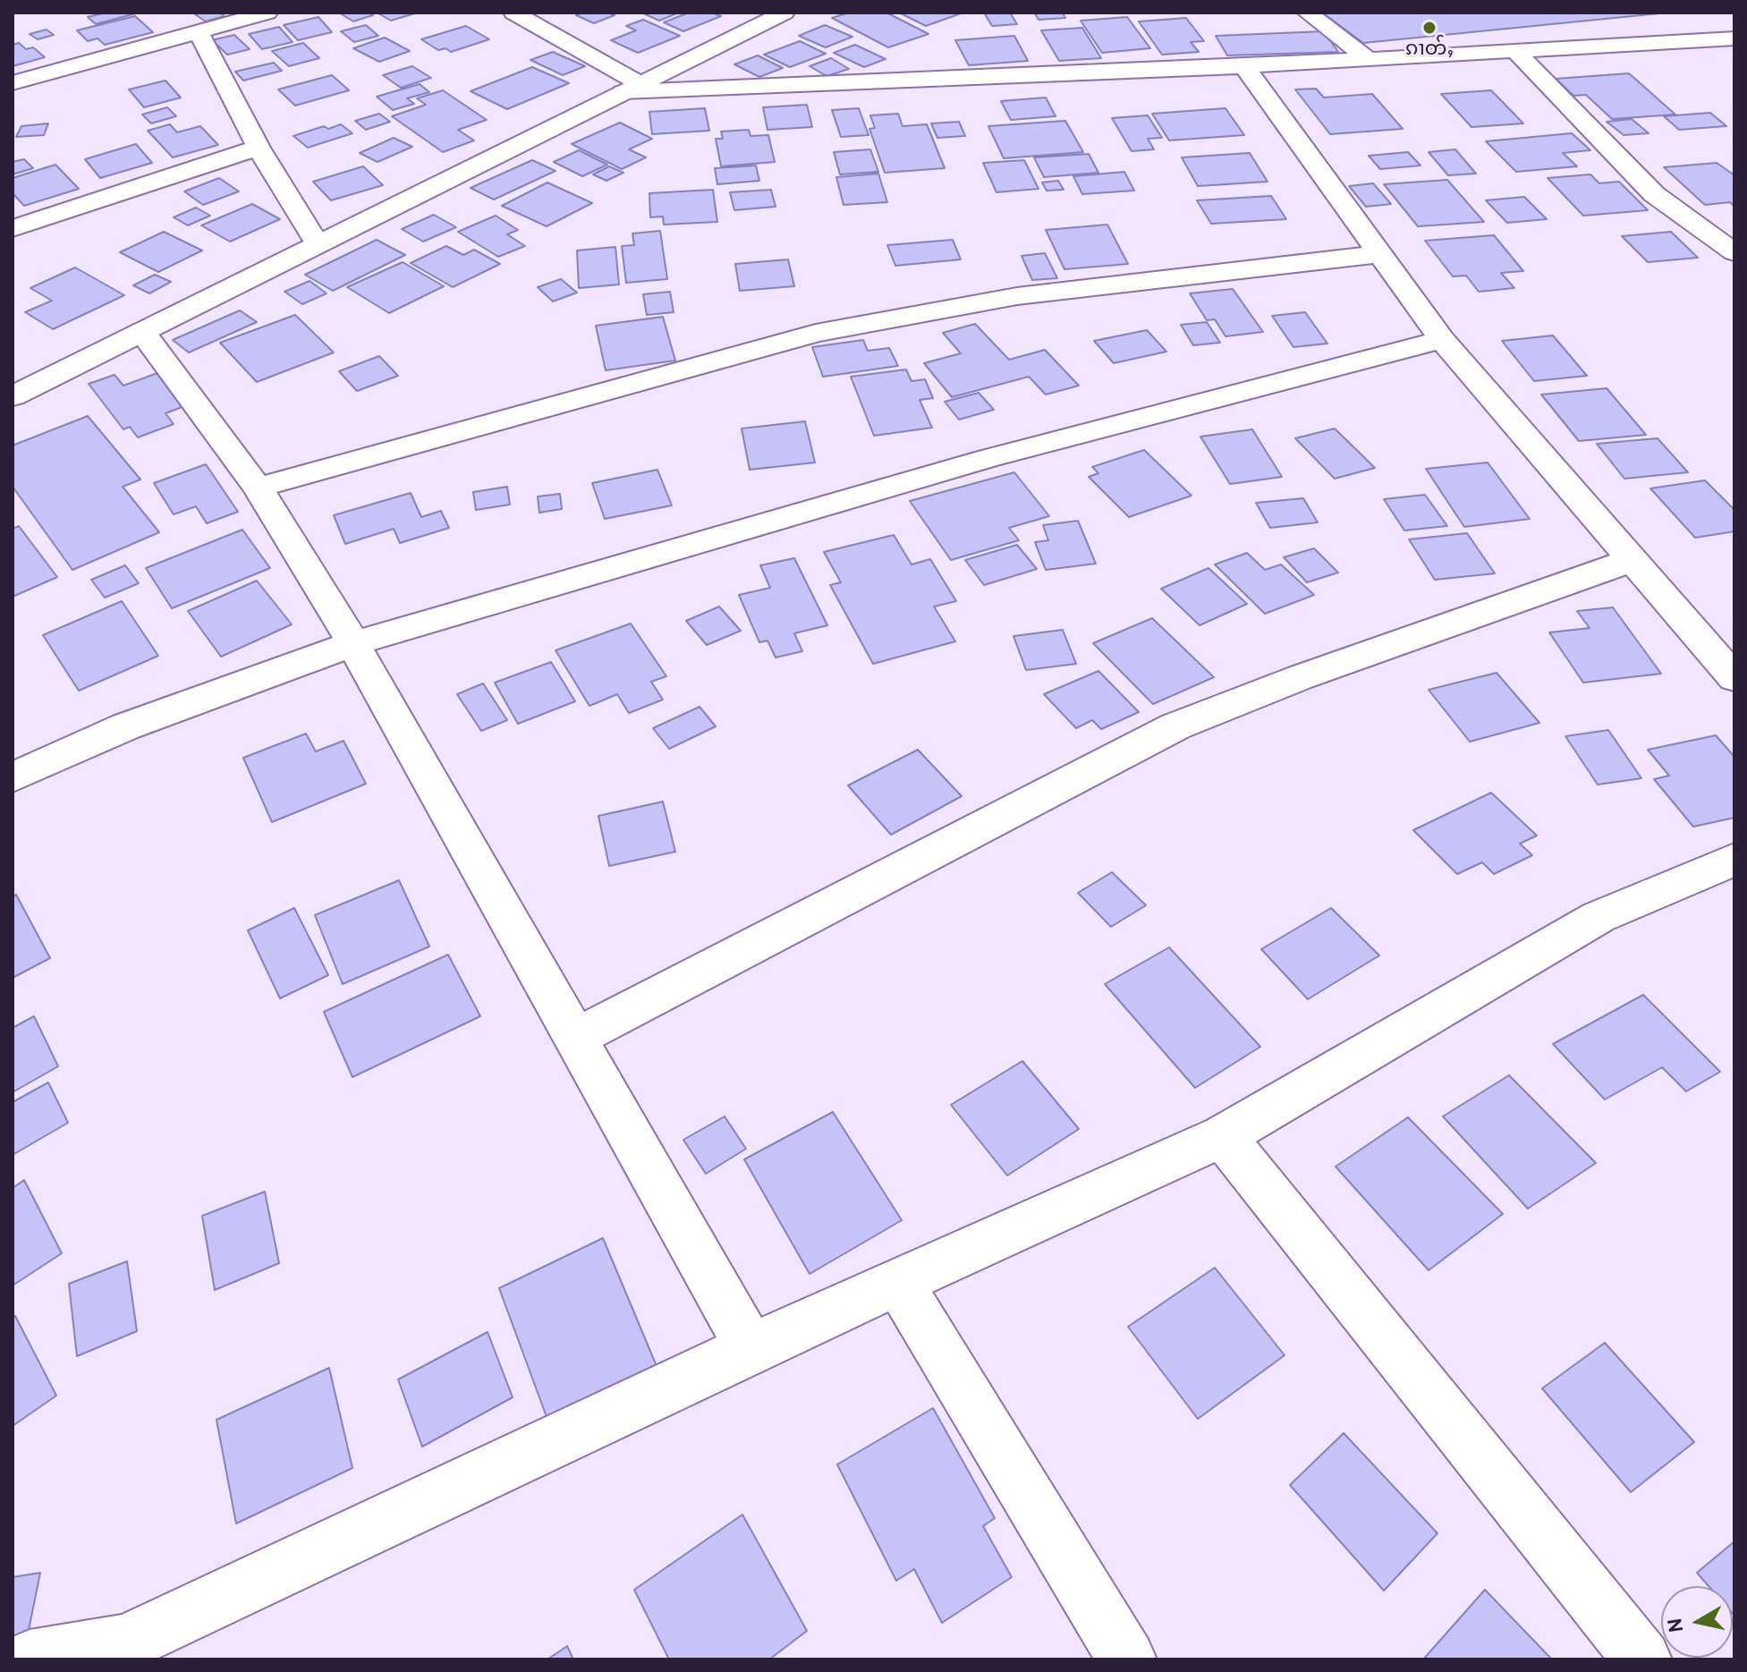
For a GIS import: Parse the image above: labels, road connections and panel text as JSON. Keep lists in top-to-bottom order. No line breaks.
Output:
{"places":["ၵၢတ်ႇ"],"north":"left"}
